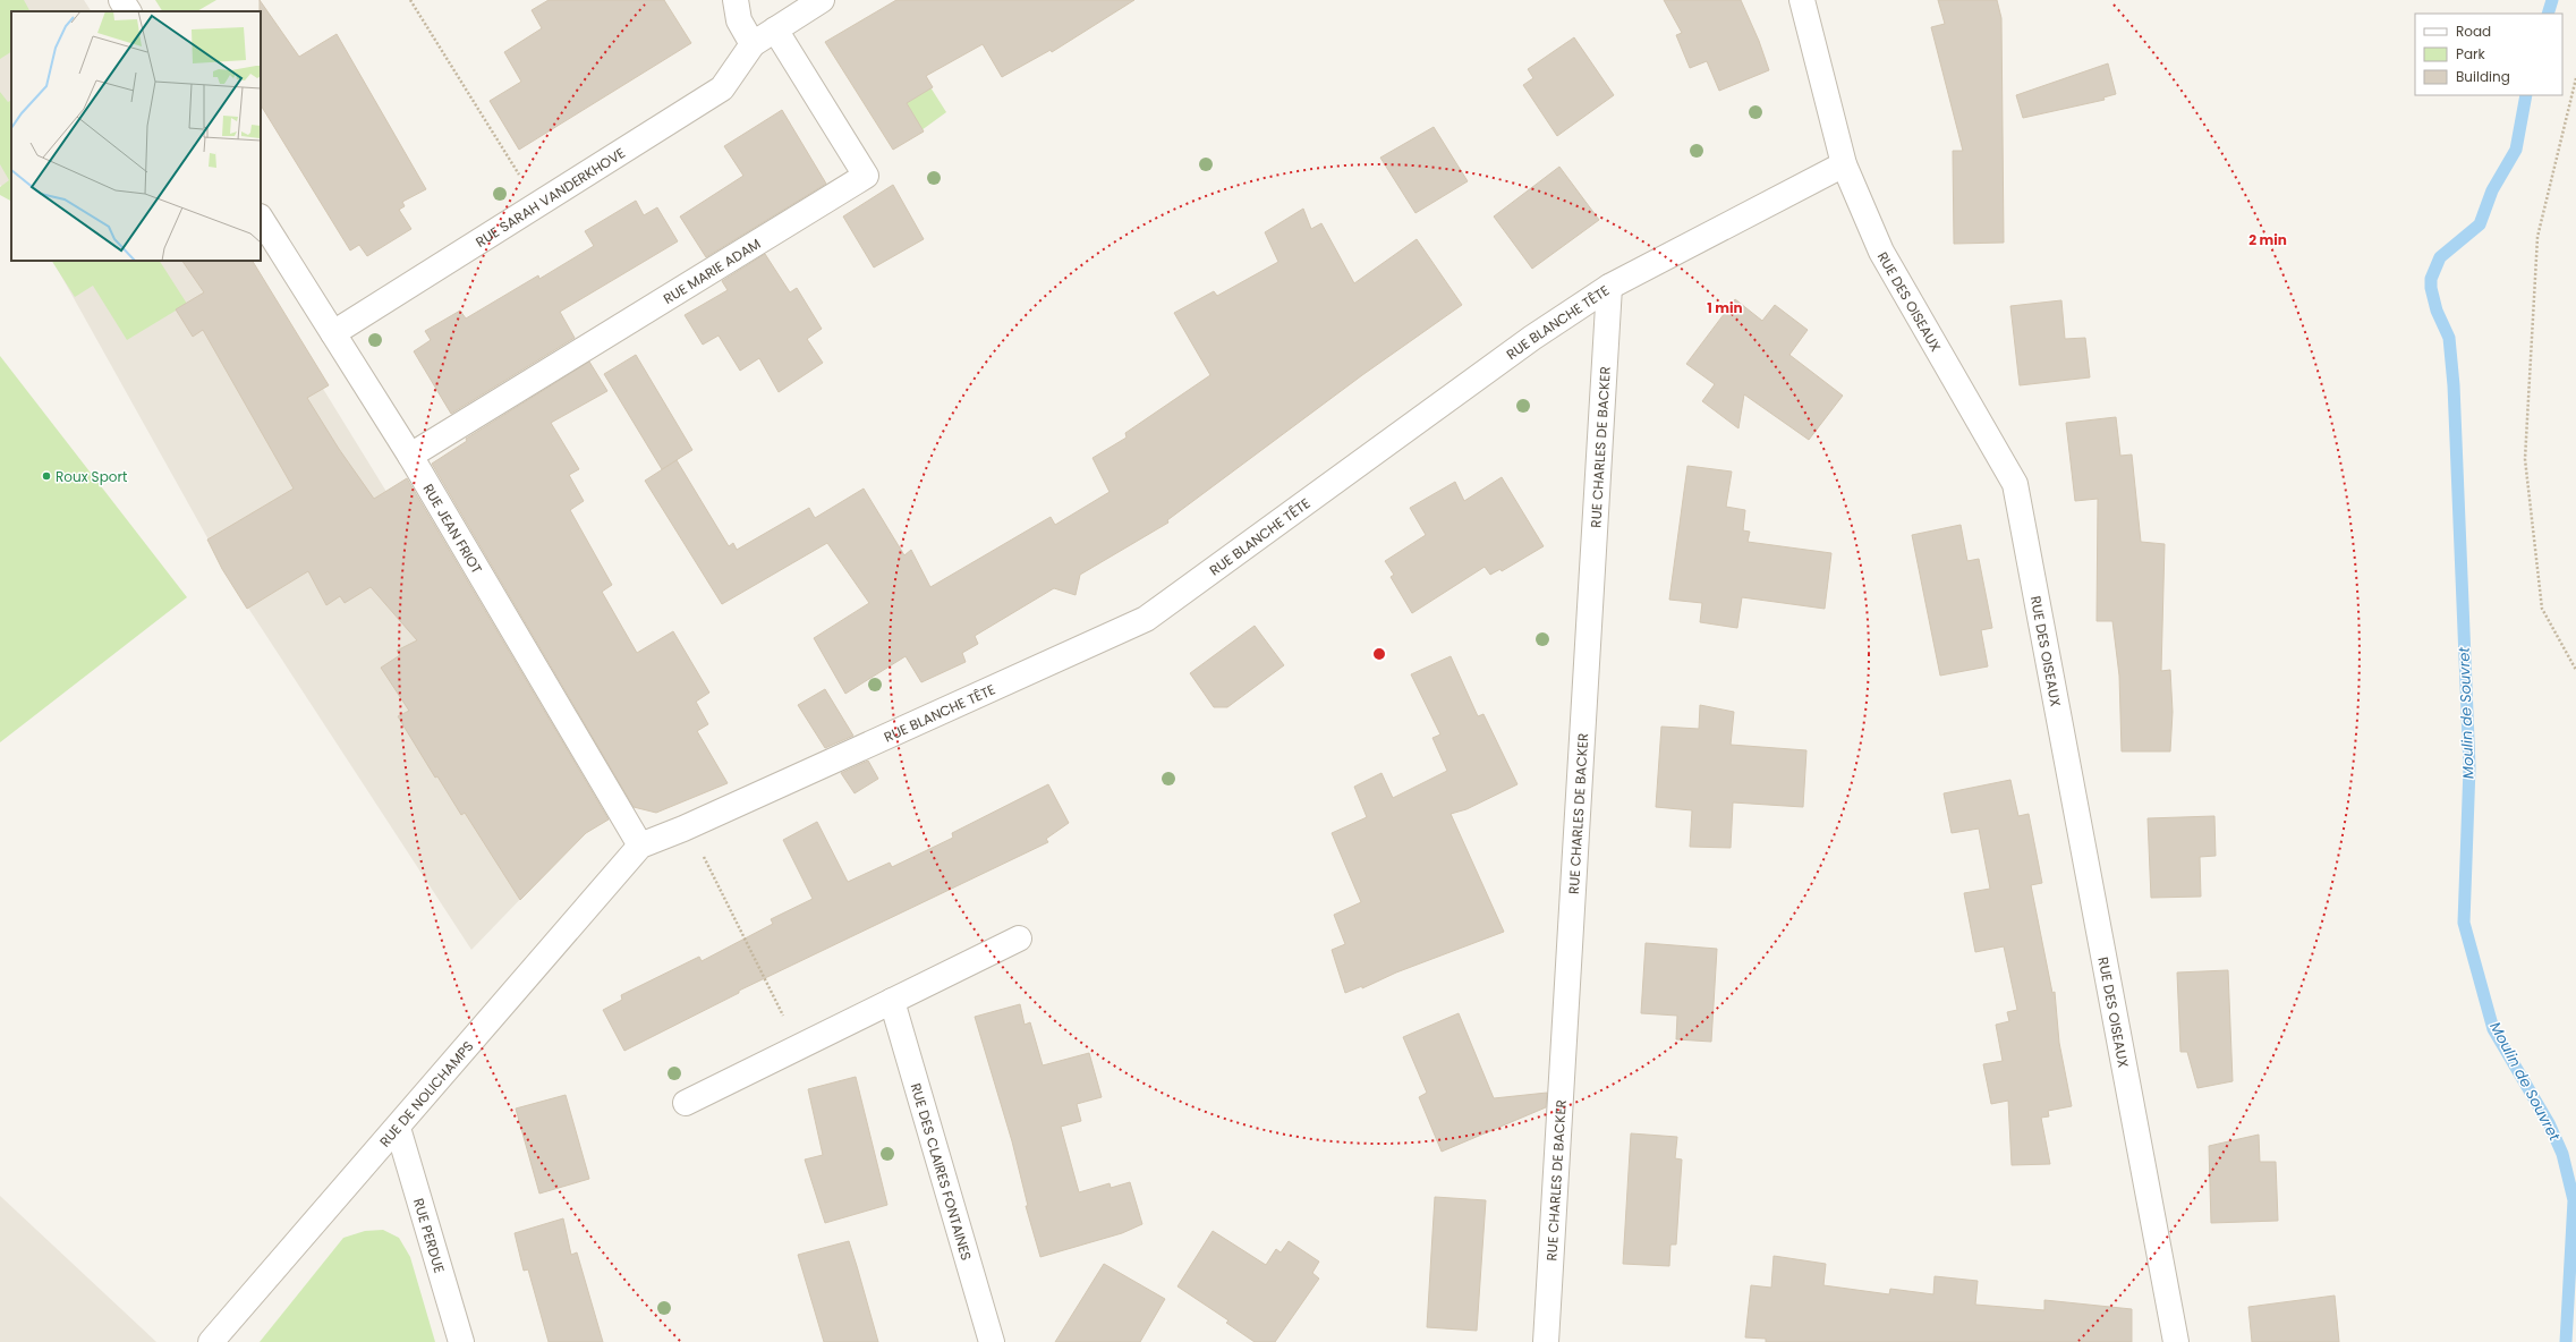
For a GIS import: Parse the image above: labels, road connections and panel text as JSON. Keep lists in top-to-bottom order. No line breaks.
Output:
{"streets":{"street":["RUE SARAH VANDERKHOVE","RUE MARIE ADAM","RUE DES OISEAUX","RUE BLANCHE TÊTE","RUE CHARLES DE BACKER","RUE JEAN FRIOT","RUE DE NOLICHAMPS","RUE DES CLAIRES FONTAINES","RUE PERDUE"]},"crossings":[["RUE SARAH VANDERKHOVE","RUE MARIE ADAM"],["RUE SARAH VANDERKHOVE","RUE JEAN FRIOT"],["RUE MARIE ADAM","RUE JEAN FRIOT"],["RUE DES OISEAUX","RUE BLANCHE TÊTE"],["RUE BLANCHE TÊTE","RUE CHARLES DE BACKER"],["RUE BLANCHE TÊTE","RUE JEAN FRIOT"],["RUE BLANCHE TÊTE","RUE DE NOLICHAMPS"],["RUE JEAN FRIOT","RUE DE NOLICHAMPS"],["RUE DE NOLICHAMPS","RUE PERDUE"]],"water":["Moulin de Souvret"],"places":["Roux Sport"],"legend":["Road","Park","Building"],"rings":["2 min","1 min"]}
